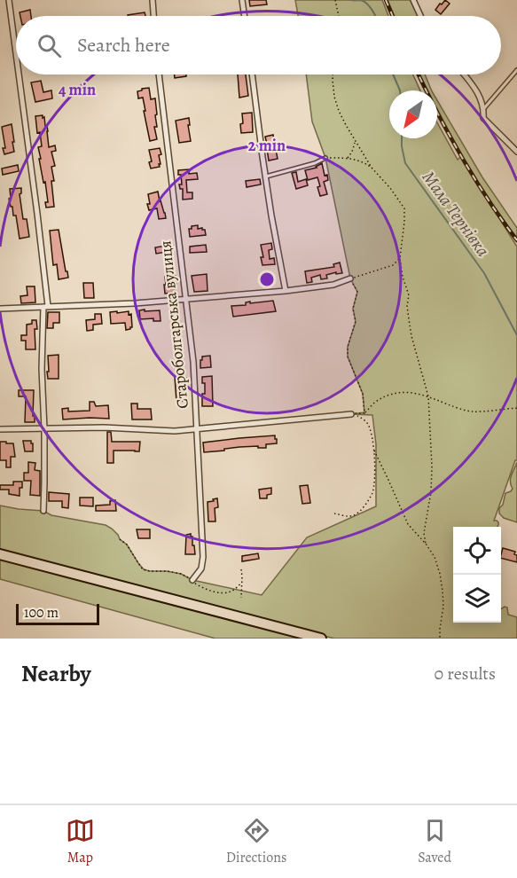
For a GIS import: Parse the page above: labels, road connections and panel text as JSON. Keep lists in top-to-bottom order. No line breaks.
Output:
{"streets":{"street":["Староболгарська вулиця"]},"water":["Мала Тернівка"],"scale_bar":"100 m","north":"bottom left","page":{"search":"Search here","scale":"100 m","heading":["Nearby","0 results"],"nav":["Map","Directions","Saved"]},"rings":["4 min","2 min"]}
